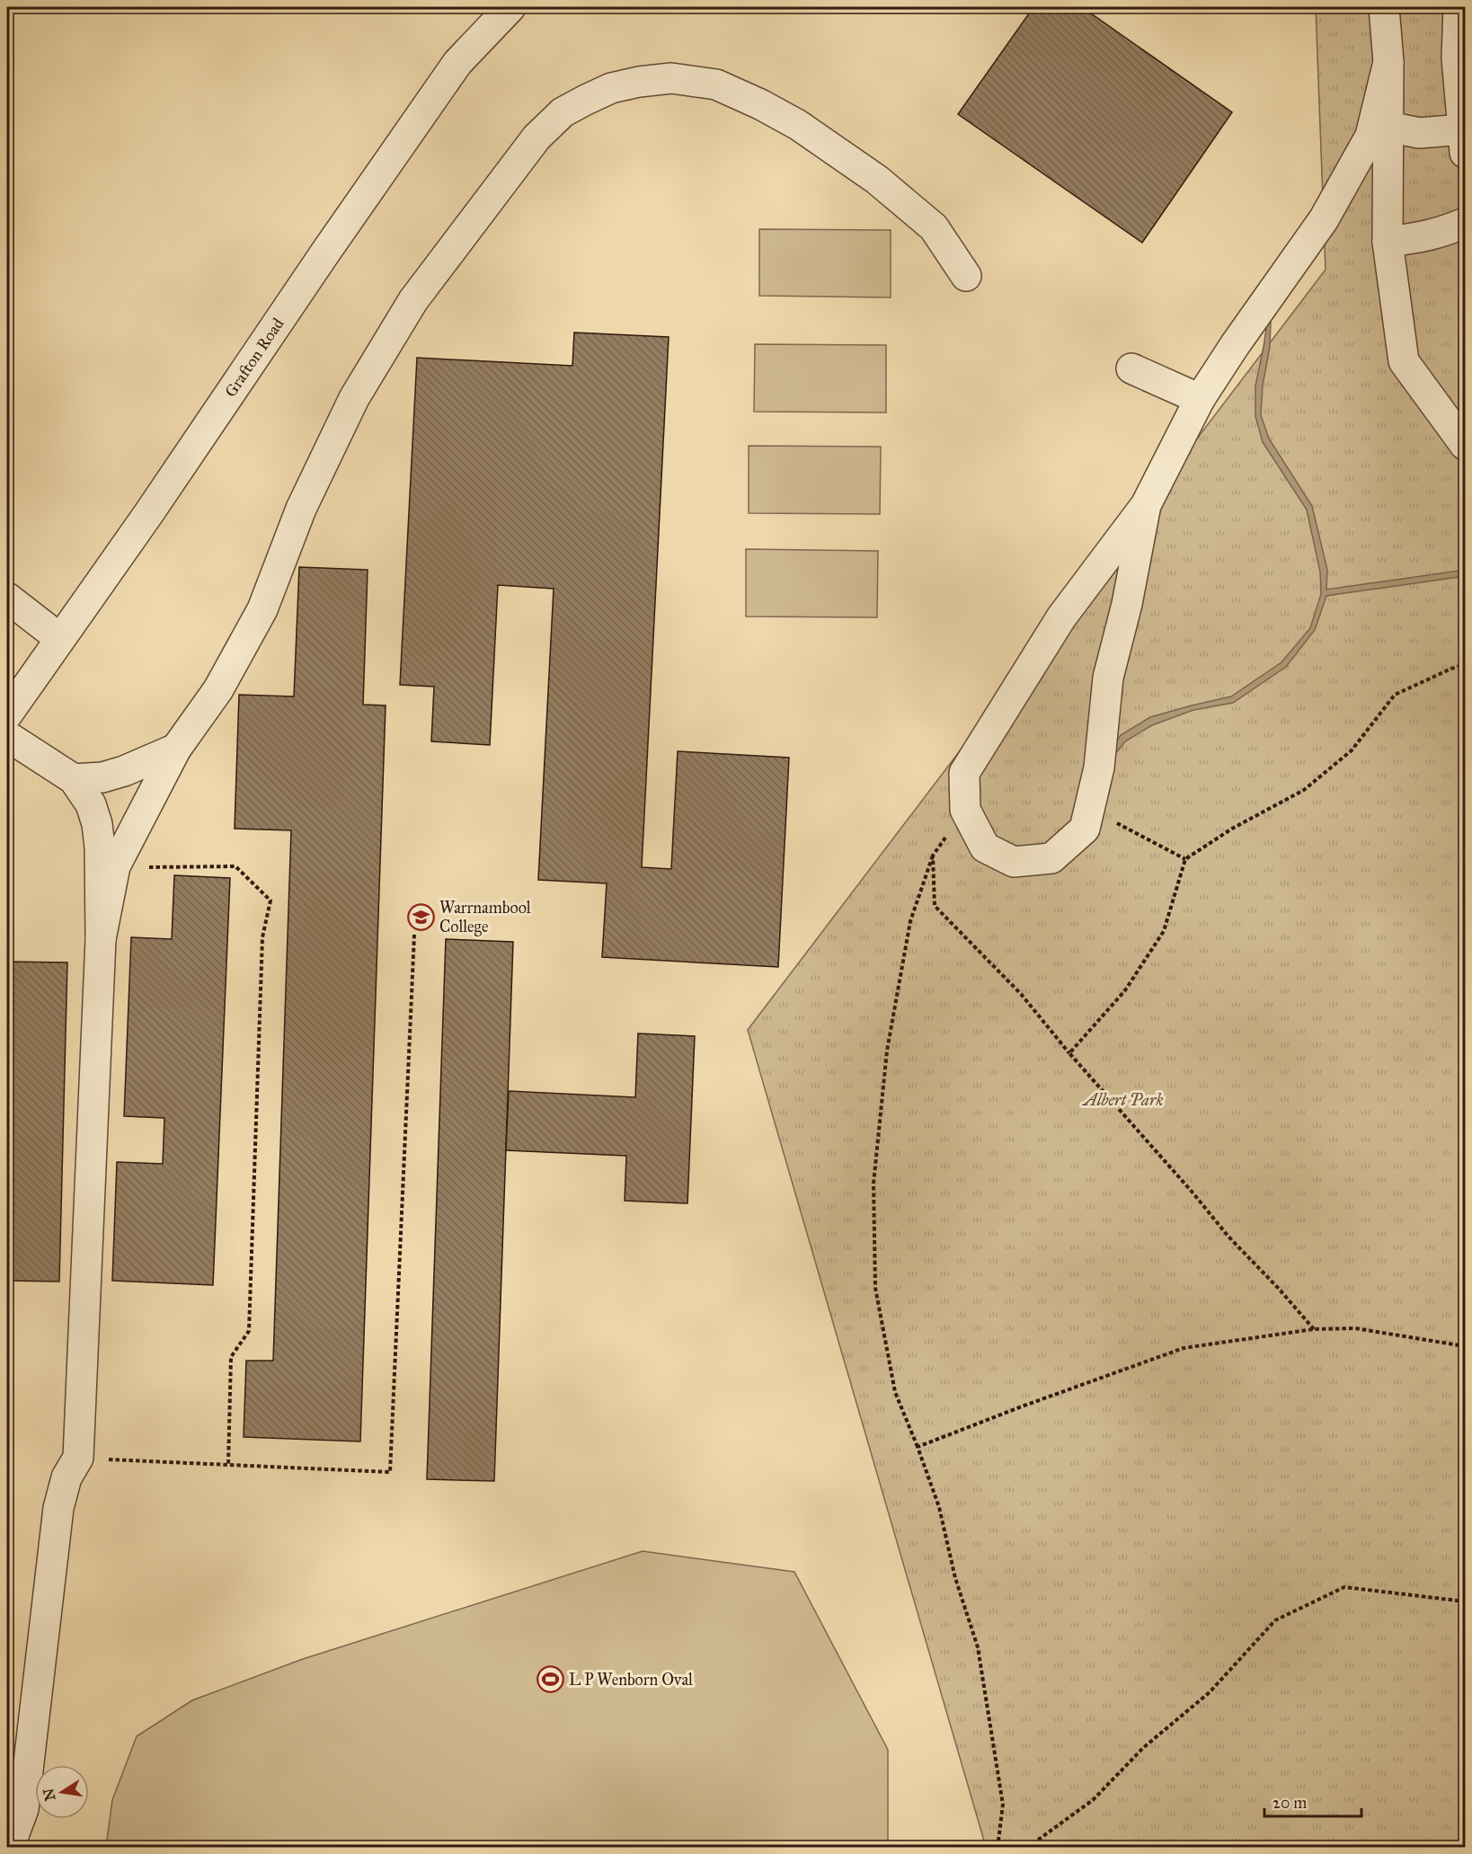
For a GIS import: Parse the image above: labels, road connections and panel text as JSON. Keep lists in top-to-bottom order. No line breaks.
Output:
{"streets":{"street":["Grafton Road"]},"parks":["Albert Park"],"places":{"school or university":["Warrnambool College"],"sports":["L P Wenborn Oval"]},"scale_bar":"20 m","north":"left"}
